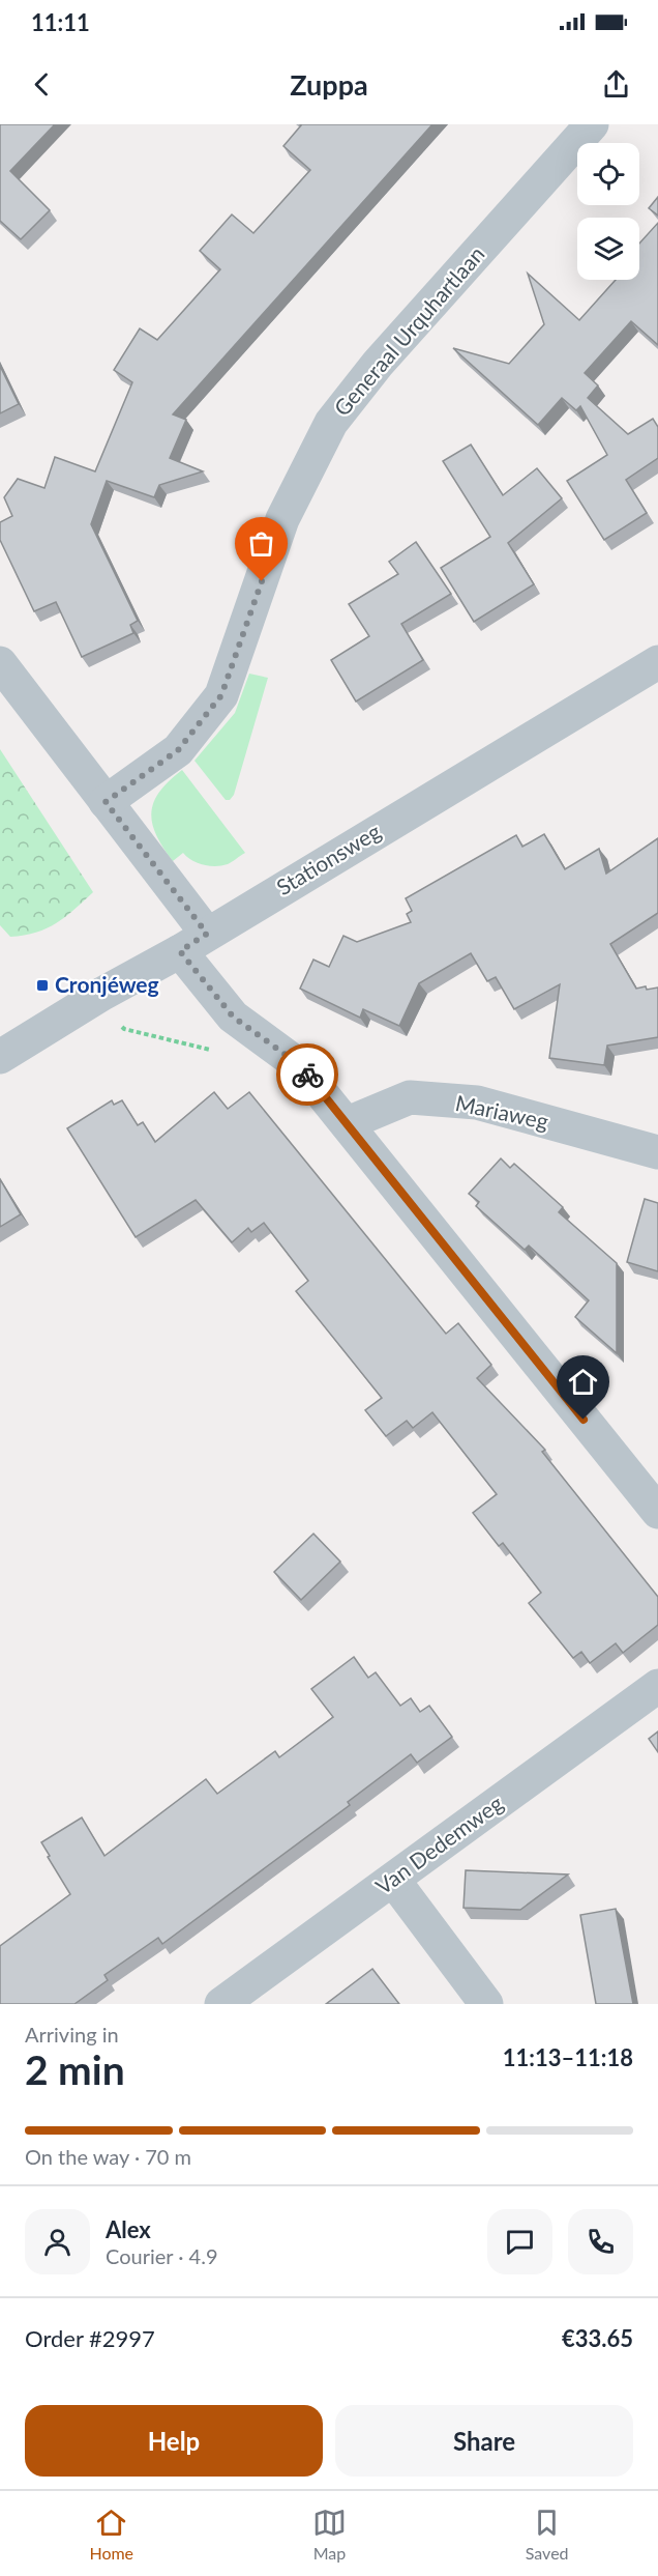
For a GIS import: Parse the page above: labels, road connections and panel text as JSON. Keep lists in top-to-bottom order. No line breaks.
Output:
{"streets":{"street":["Generaal Urquhartlaan","Stationsweg","Mariaweg","Van Dedemweg"]},"places":{"transit":["Cronjéweg"]},"page":{"status":"11:11","header":"Zuppa","heading":["2 min","Arriving in","11:13–11:18"],"panel":["Alex","Courier · 4.9","Order #2997","€33.65"],"bar":"On the way · 70 m","buttons":["Help","Share"],"tabs":["Home","Map","Saved"]}}
